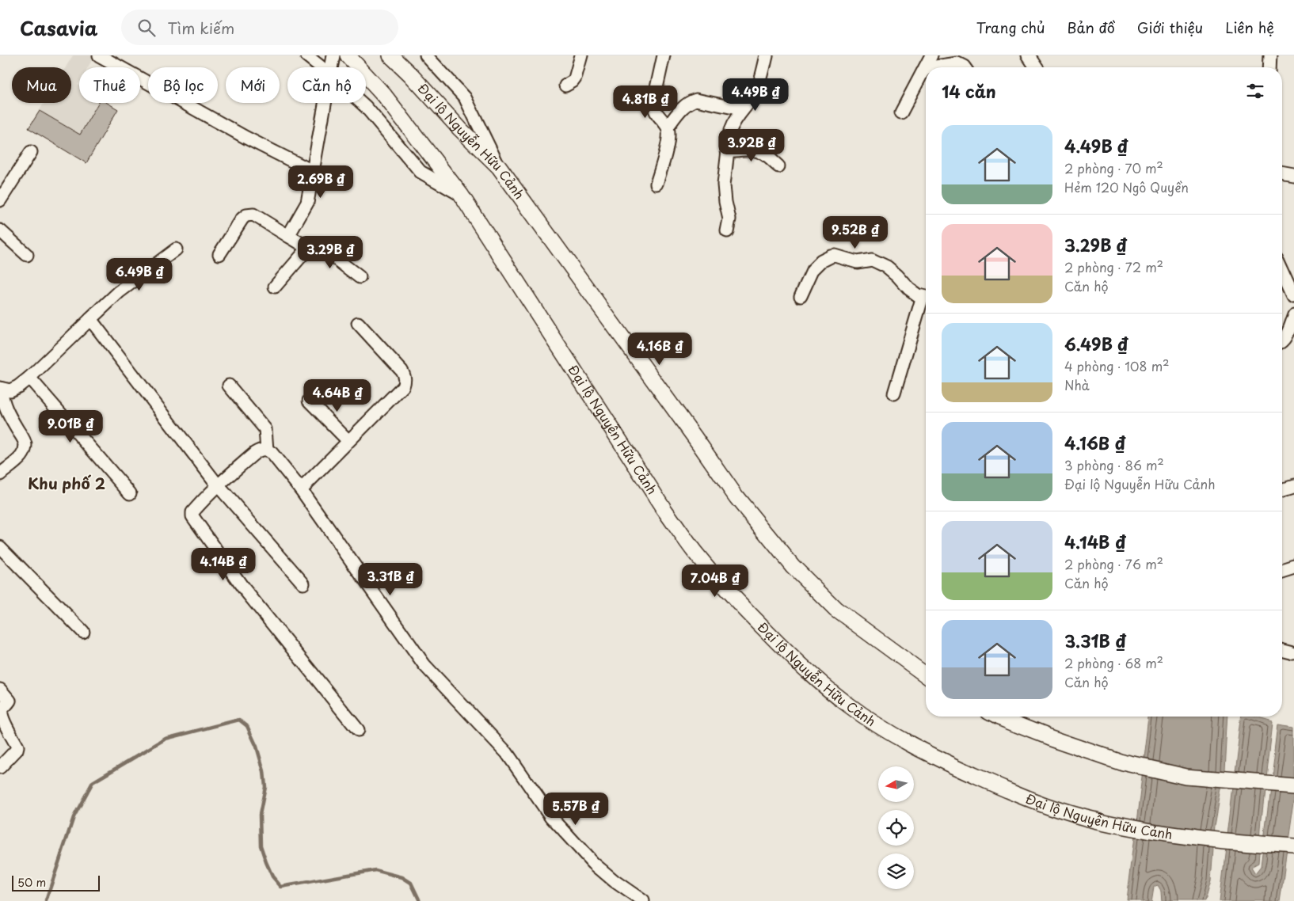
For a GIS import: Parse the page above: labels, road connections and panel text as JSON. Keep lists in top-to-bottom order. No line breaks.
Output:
{"streets":{"main road":["Đại lộ Nguyễn Hữu Cảnh"]},"districts":["Khu phố 2"],"scale_bar":"50 m","north":"left","page":{"header":"Casavia","search":"Tìm kiếm","nav":["Trang chủ","Bản đồ","Giới thiệu","Liên hệ"],"chip":["Mua","Thuê","Bộ lọc","Mới","Căn hộ"],"heading":"14 căn","price":["4.49B ₫","4.81B ₫","3.92B ₫","2.69B ₫","9.52B ₫","3.29B ₫","6.49B ₫","4.16B ₫","4.64B ₫","9.01B ₫","4.14B ₫","3.31B ₫","7.04B ₫","5.57B ₫"],"list":[{"name":"4.49B ₫","note":"2 phòng · 70 m² · Hẻm 120 Ngô Quyền"},{"name":"3.29B ₫","note":"2 phòng · 72 m² · Căn hộ"},{"name":"6.49B ₫","note":"4 phòng · 108 m² · Nhà"},{"name":"4.16B ₫","note":"3 phòng · 86 m² · Đại lộ Nguyễn Hữu Cảnh"},{"name":"4.14B ₫","note":"2 phòng · 76 m² · Căn hộ"},{"name":"3.31B ₫","note":"2 phòng · 68 m² · Căn hộ"}],"scale":"50 m"}}
